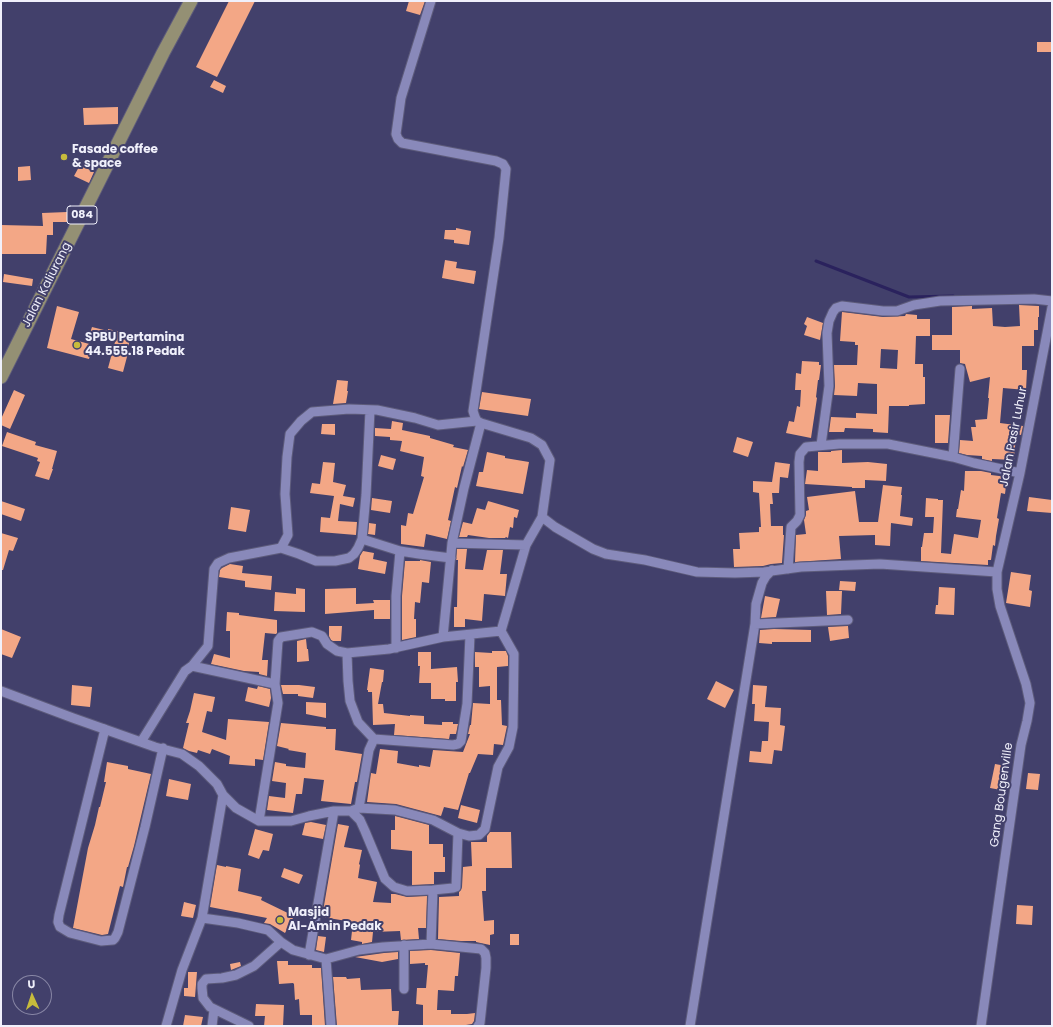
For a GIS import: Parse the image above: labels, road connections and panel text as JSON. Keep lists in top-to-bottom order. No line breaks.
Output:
{"streets":{"main road":["084","Jalan Kaliurang"],"street":["Jalan Pasir Luhur","Gang Bougenville"]},"crossings":[["Jalan Pasir Luhur","Gang Bougenville"]],"places":["Fasade coffee & space","SPBU Pertamina 44.555.18 Pedak","Masjid Al-Amin Pedak"],"north":"top"}
